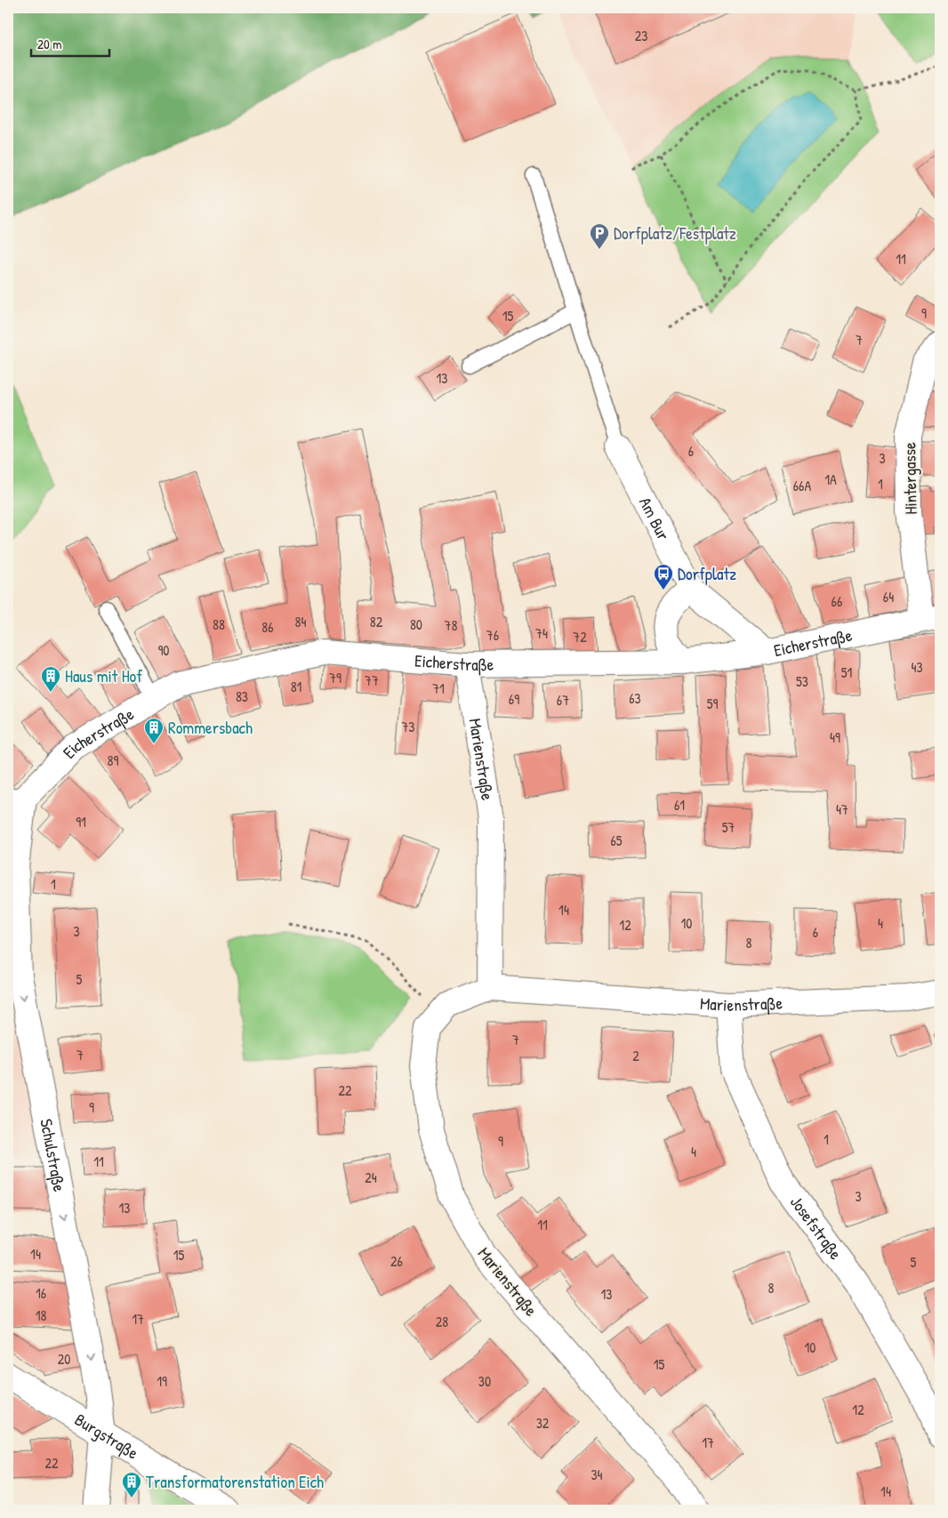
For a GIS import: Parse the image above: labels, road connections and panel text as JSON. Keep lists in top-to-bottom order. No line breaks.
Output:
{"streets":{"street":["Hintergasse","Am Bur","Eicherstraße","Marienstraße","Schulstraße","Josefstraße","Burgstraße"]},"crossings":[["Hintergasse","Eicherstraße"],["Am Bur","Eicherstraße"],["Eicherstraße","Marienstraße"],["Eicherstraße","Schulstraße"],["Marienstraße","Josefstraße"],["Schulstraße","Burgstraße"]],"one_way":["Schulstraße"],"places":{"parking":["Dorfplatz/Festplatz"],"bus stop":["Dorfplatz"],"building":["Haus mit Hof","Rommersbach","Transformatorenstation Eich"]},"house_numbers":["23","11","9","15","7","13","6","3","1A","1","66A","64","66","84","82","88","80","78","86","74","76","72","90","43","51","79","77","53","81","71","83","63","69","67","59","73","49","89","61","47","91","57","65","1","14","10","4","12","3","6","8","5","7","7","2","22","9","1","9","4","11","24","3","13","11","14","15","26","5","8","16","13","18","17","28","10","20","15","19","30","12","32","17","22","34","14"],"scale_bar":"20 m"}
